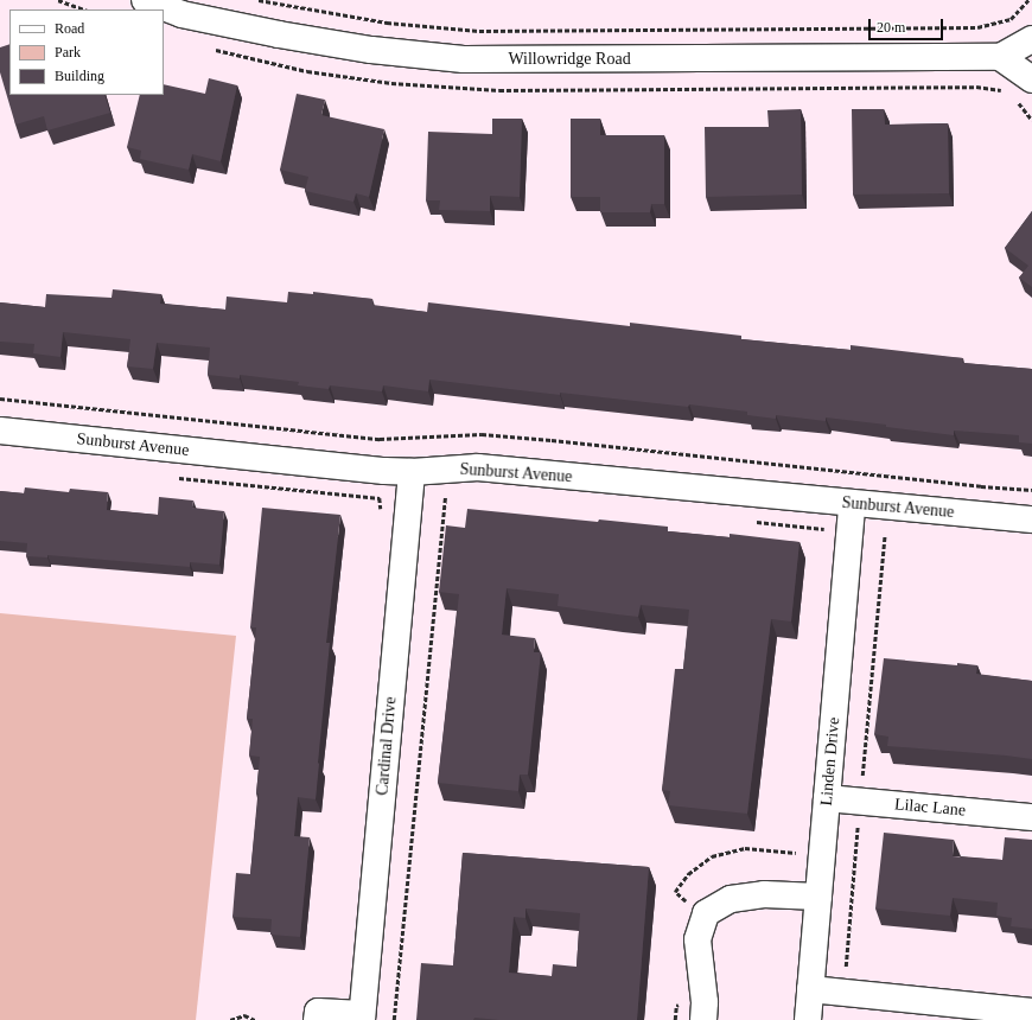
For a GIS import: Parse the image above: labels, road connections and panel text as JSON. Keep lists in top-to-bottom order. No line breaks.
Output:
{"streets":{"street":["Willowridge Road","Sunburst Avenue","Cardinal Drive","Linden Drive","Lilac Lane"]},"crossings":[["Sunburst Avenue","Cardinal Drive"],["Sunburst Avenue","Linden Drive"],["Linden Drive","Lilac Lane"]],"legend":["Road","Park","Building"],"scale_bar":"20 m"}
